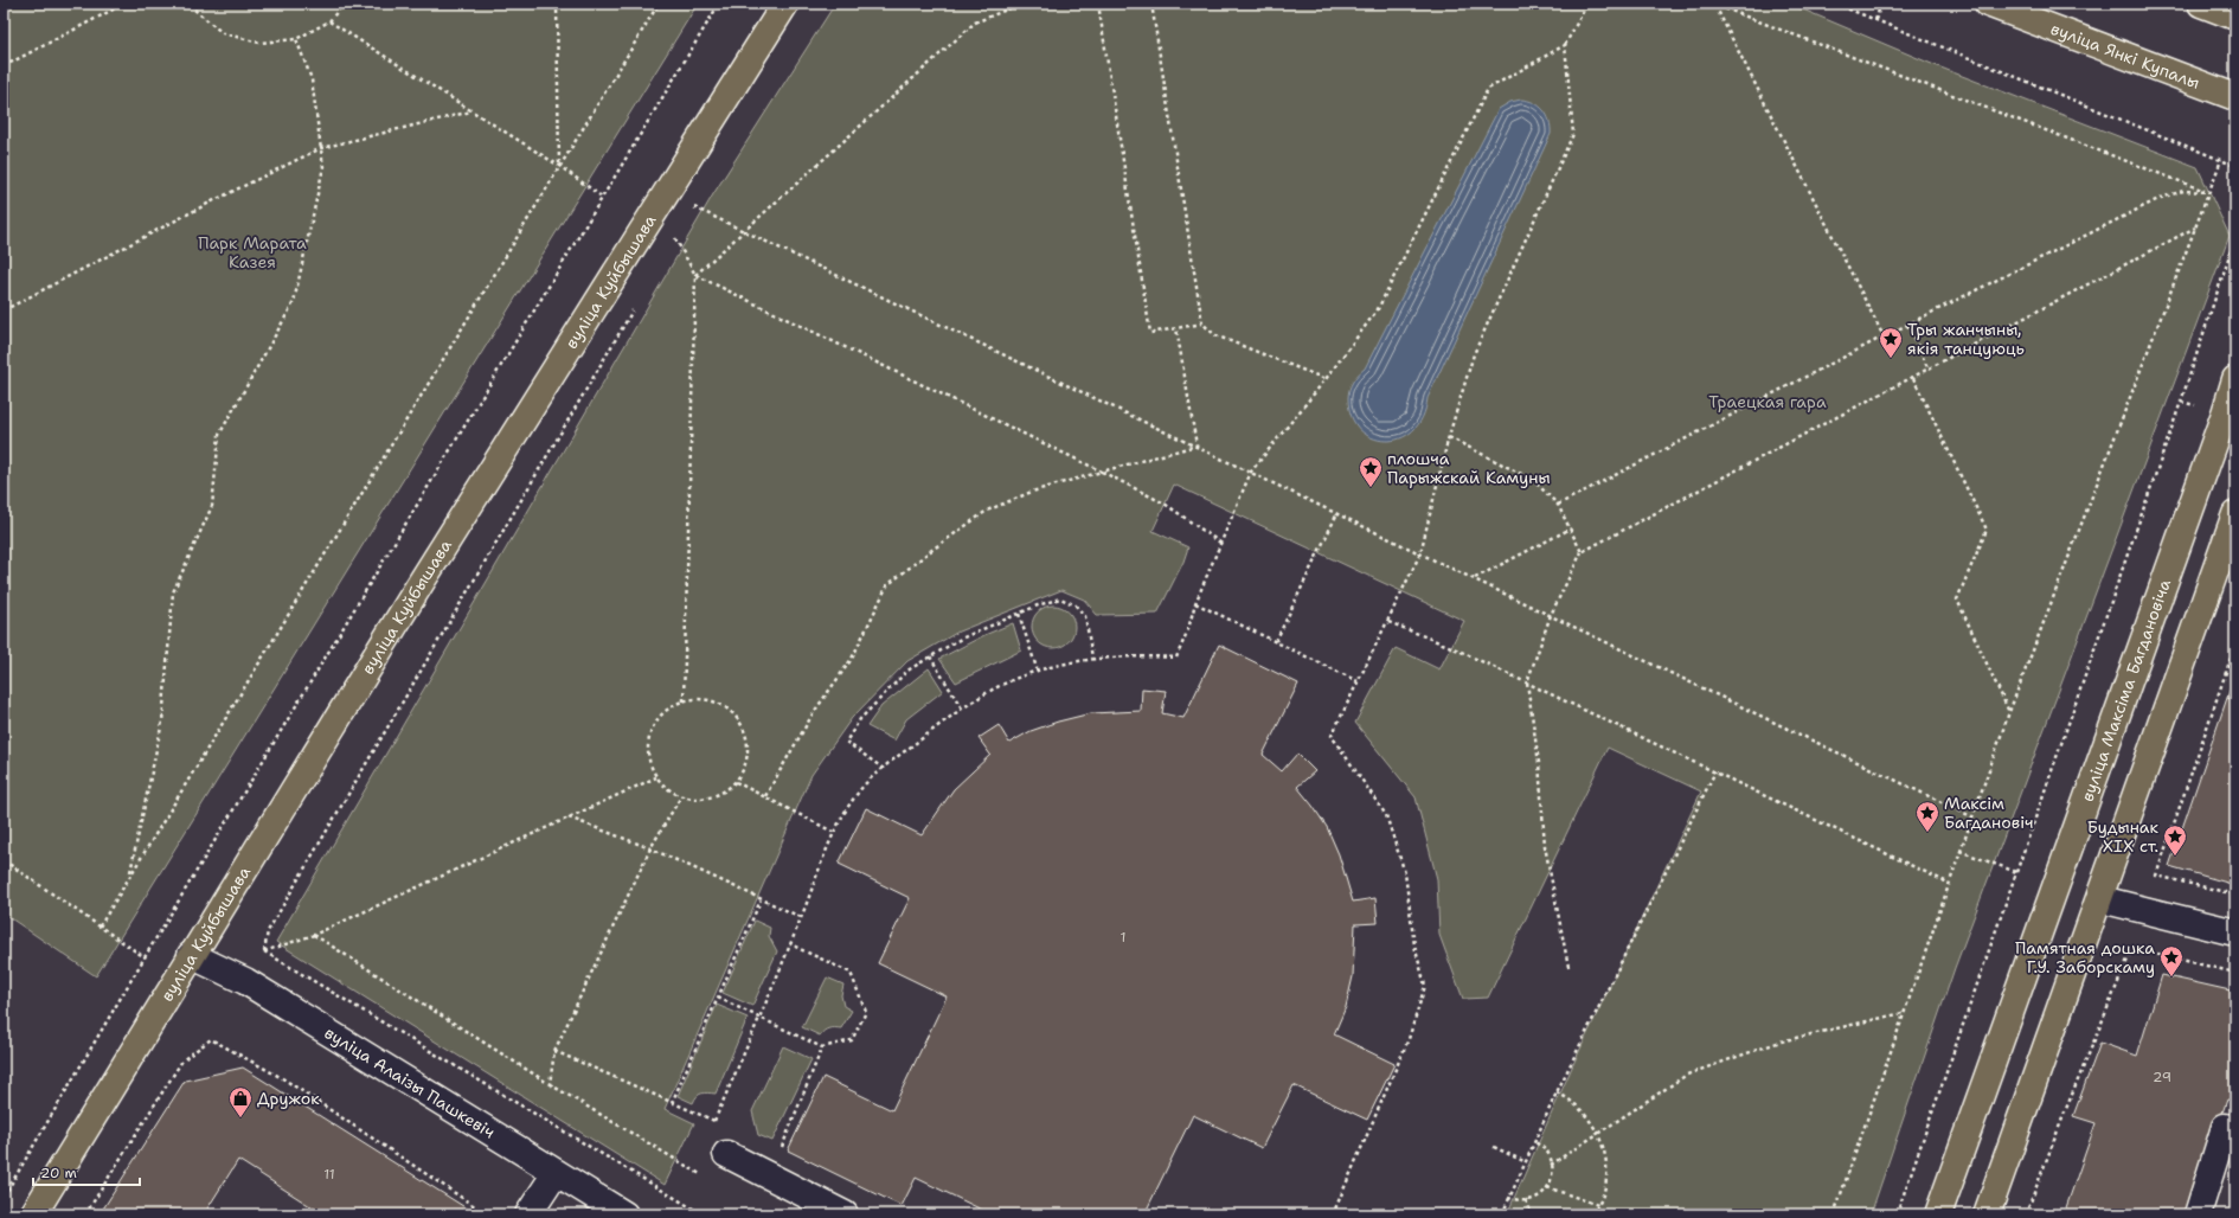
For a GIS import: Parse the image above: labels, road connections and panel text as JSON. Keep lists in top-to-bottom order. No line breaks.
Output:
{"streets":{"main road":["вуліца Янкі Купалы","вуліца Куйбышава","вуліца Максіма Багдановіча"],"street":["вуліца Алаізы Пашкевіч"]},"crossings":[["вуліца Куйбышава","вуліца Алаізы Пашкевіч"]],"parks":["Парк Марата Казея","Траецкая гара"],"places":{"place":["Тры жанчыны, якія танцуюць","плошча Парыжскай Камуны","Максім Багдановіч","Будынак XIX ст.","Памятная дошка Г.У. Заборскаму"],"shop":["Дружок"]},"house_numbers":["1","29","11"],"scale_bar":"20 m"}
